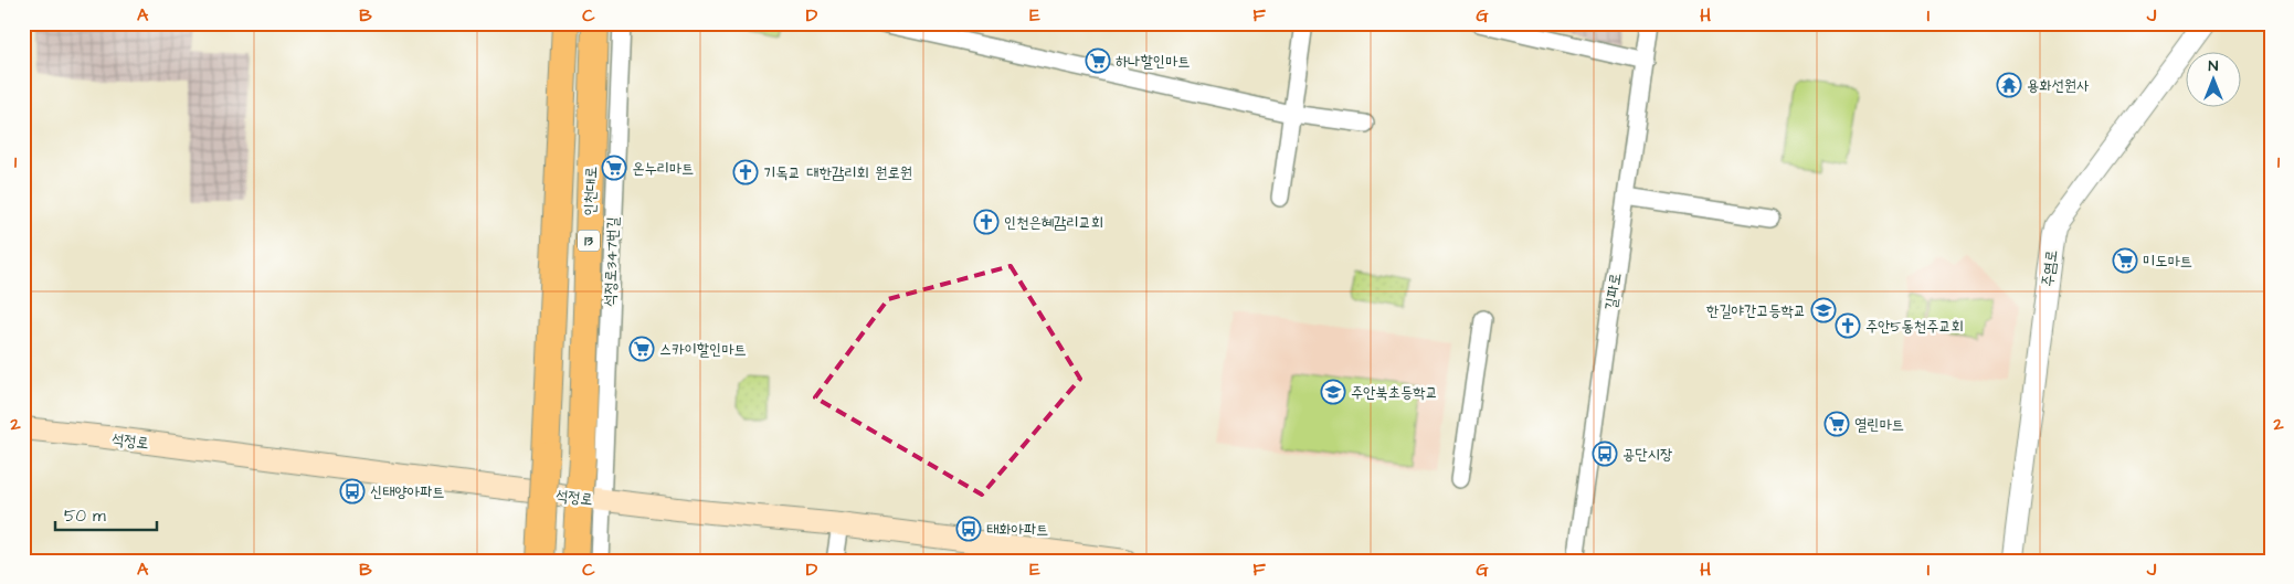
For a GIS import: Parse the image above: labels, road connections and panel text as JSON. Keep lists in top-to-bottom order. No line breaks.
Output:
{"streets":{"highway":["인천대로","13"],"main road":["석정로"],"street":["석정로347번길","주염로","길파로"]},"crossings":[["석정로347번길","석정로"]],"places":{"supermarket":["하나할인마트","온누리마트","미도마트","스카이할인마트","열린마트"],"temple":["용화선원사"],"church":["기독교 대한감리회 원로원","인천은혜감리교회","주안5동천주교회"],"school or university":["한길야간고등학교","주안북초등학교"],"bus stop":["공단시장","신태양아파트","태화아파트"]},"scale_bar":"50 m","north":"top","grid":{"columns":["A","B","C","D","E","F","G","H","I","J"],"rows":["1","2"]}}
